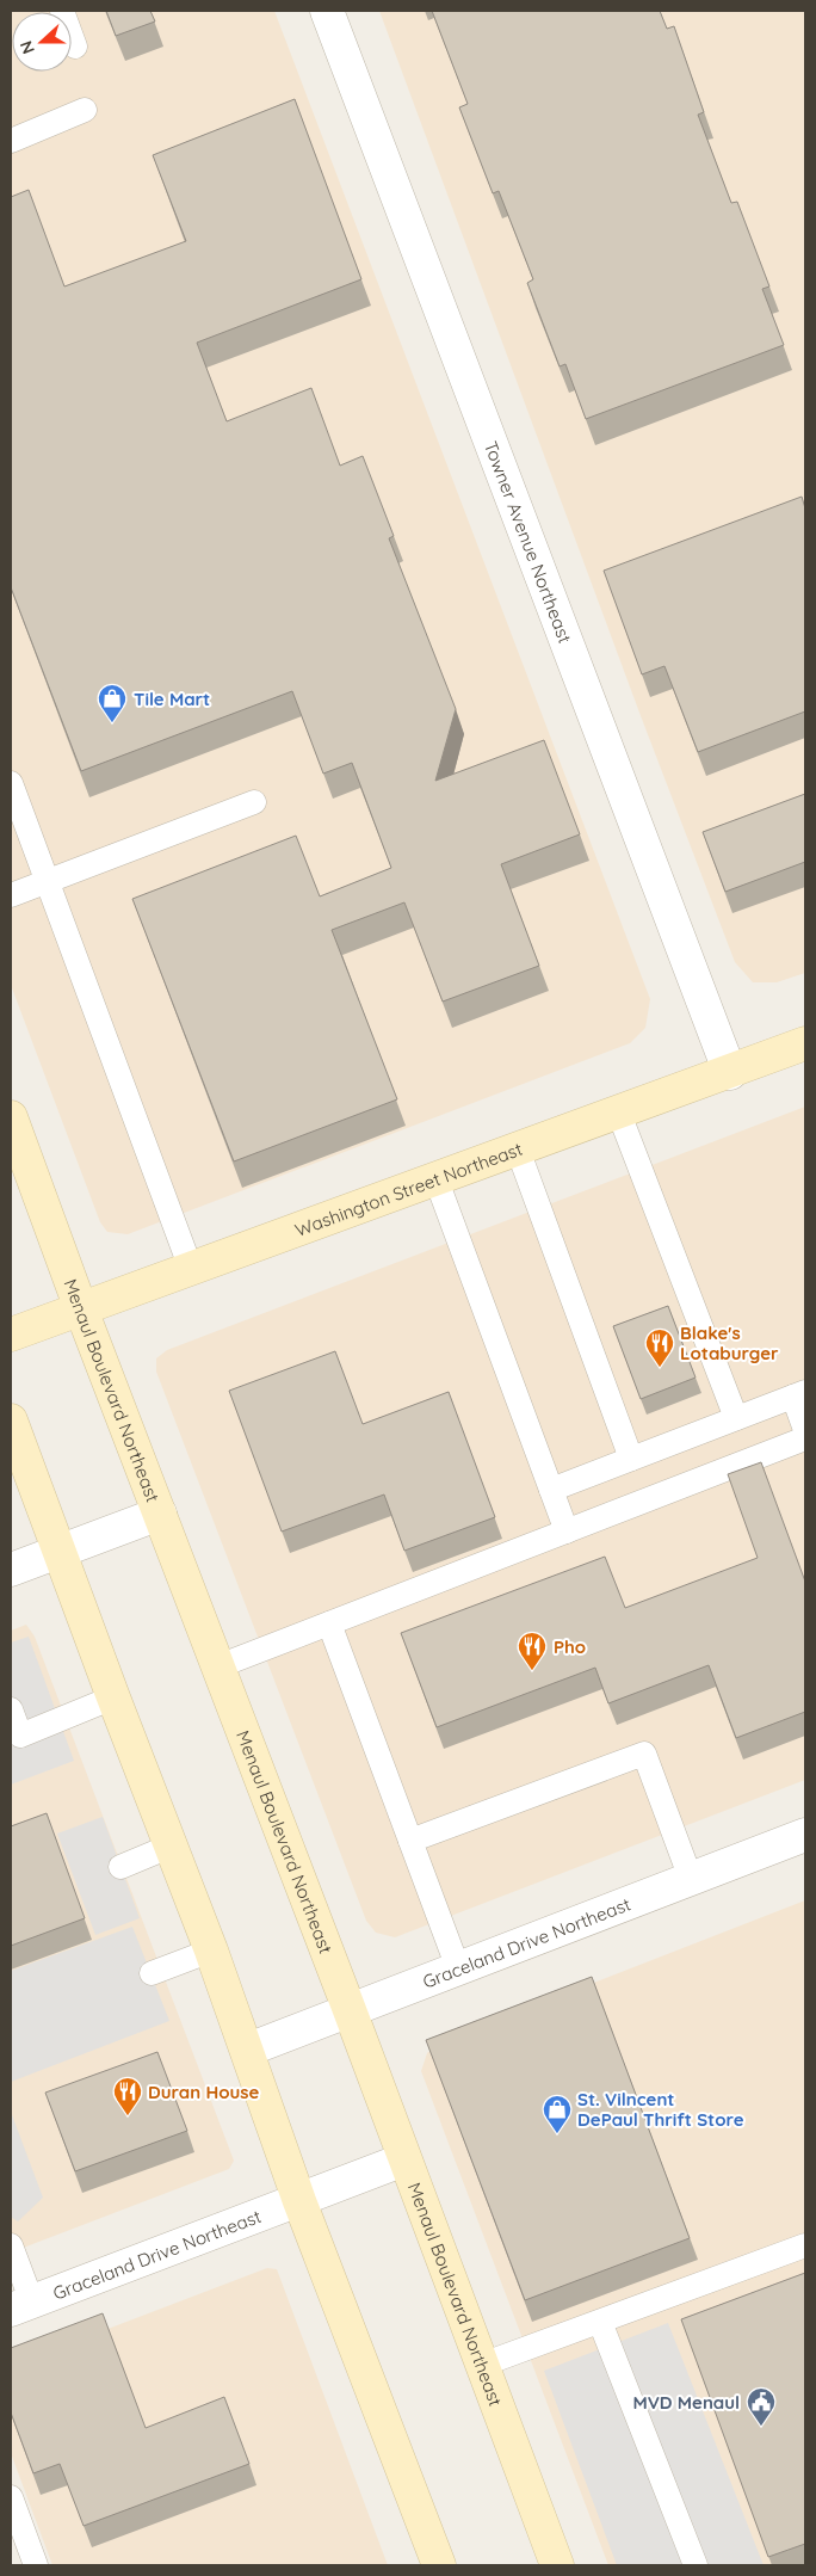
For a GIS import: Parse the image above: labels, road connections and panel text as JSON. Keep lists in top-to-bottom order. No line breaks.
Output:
{"streets":{"main road":["Washington Street Northeast","Menaul Boulevard Northeast"],"street":["Towner Avenue Northeast","Graceland Drive Northeast"]},"crossings":[["Towner Avenue Northeast","Washington Street Northeast"],["Washington Street Northeast","Menaul Boulevard Northeast"],["Menaul Boulevard Northeast","Graceland Drive Northeast"]],"places":{"shop":["Tile Mart","St. Vilncent DePaul Thrift Store"],"restaurant":["Blake's Lotaburger","Pho","Duran House"],"public building":["MVD Menaul"]},"north":"left"}
